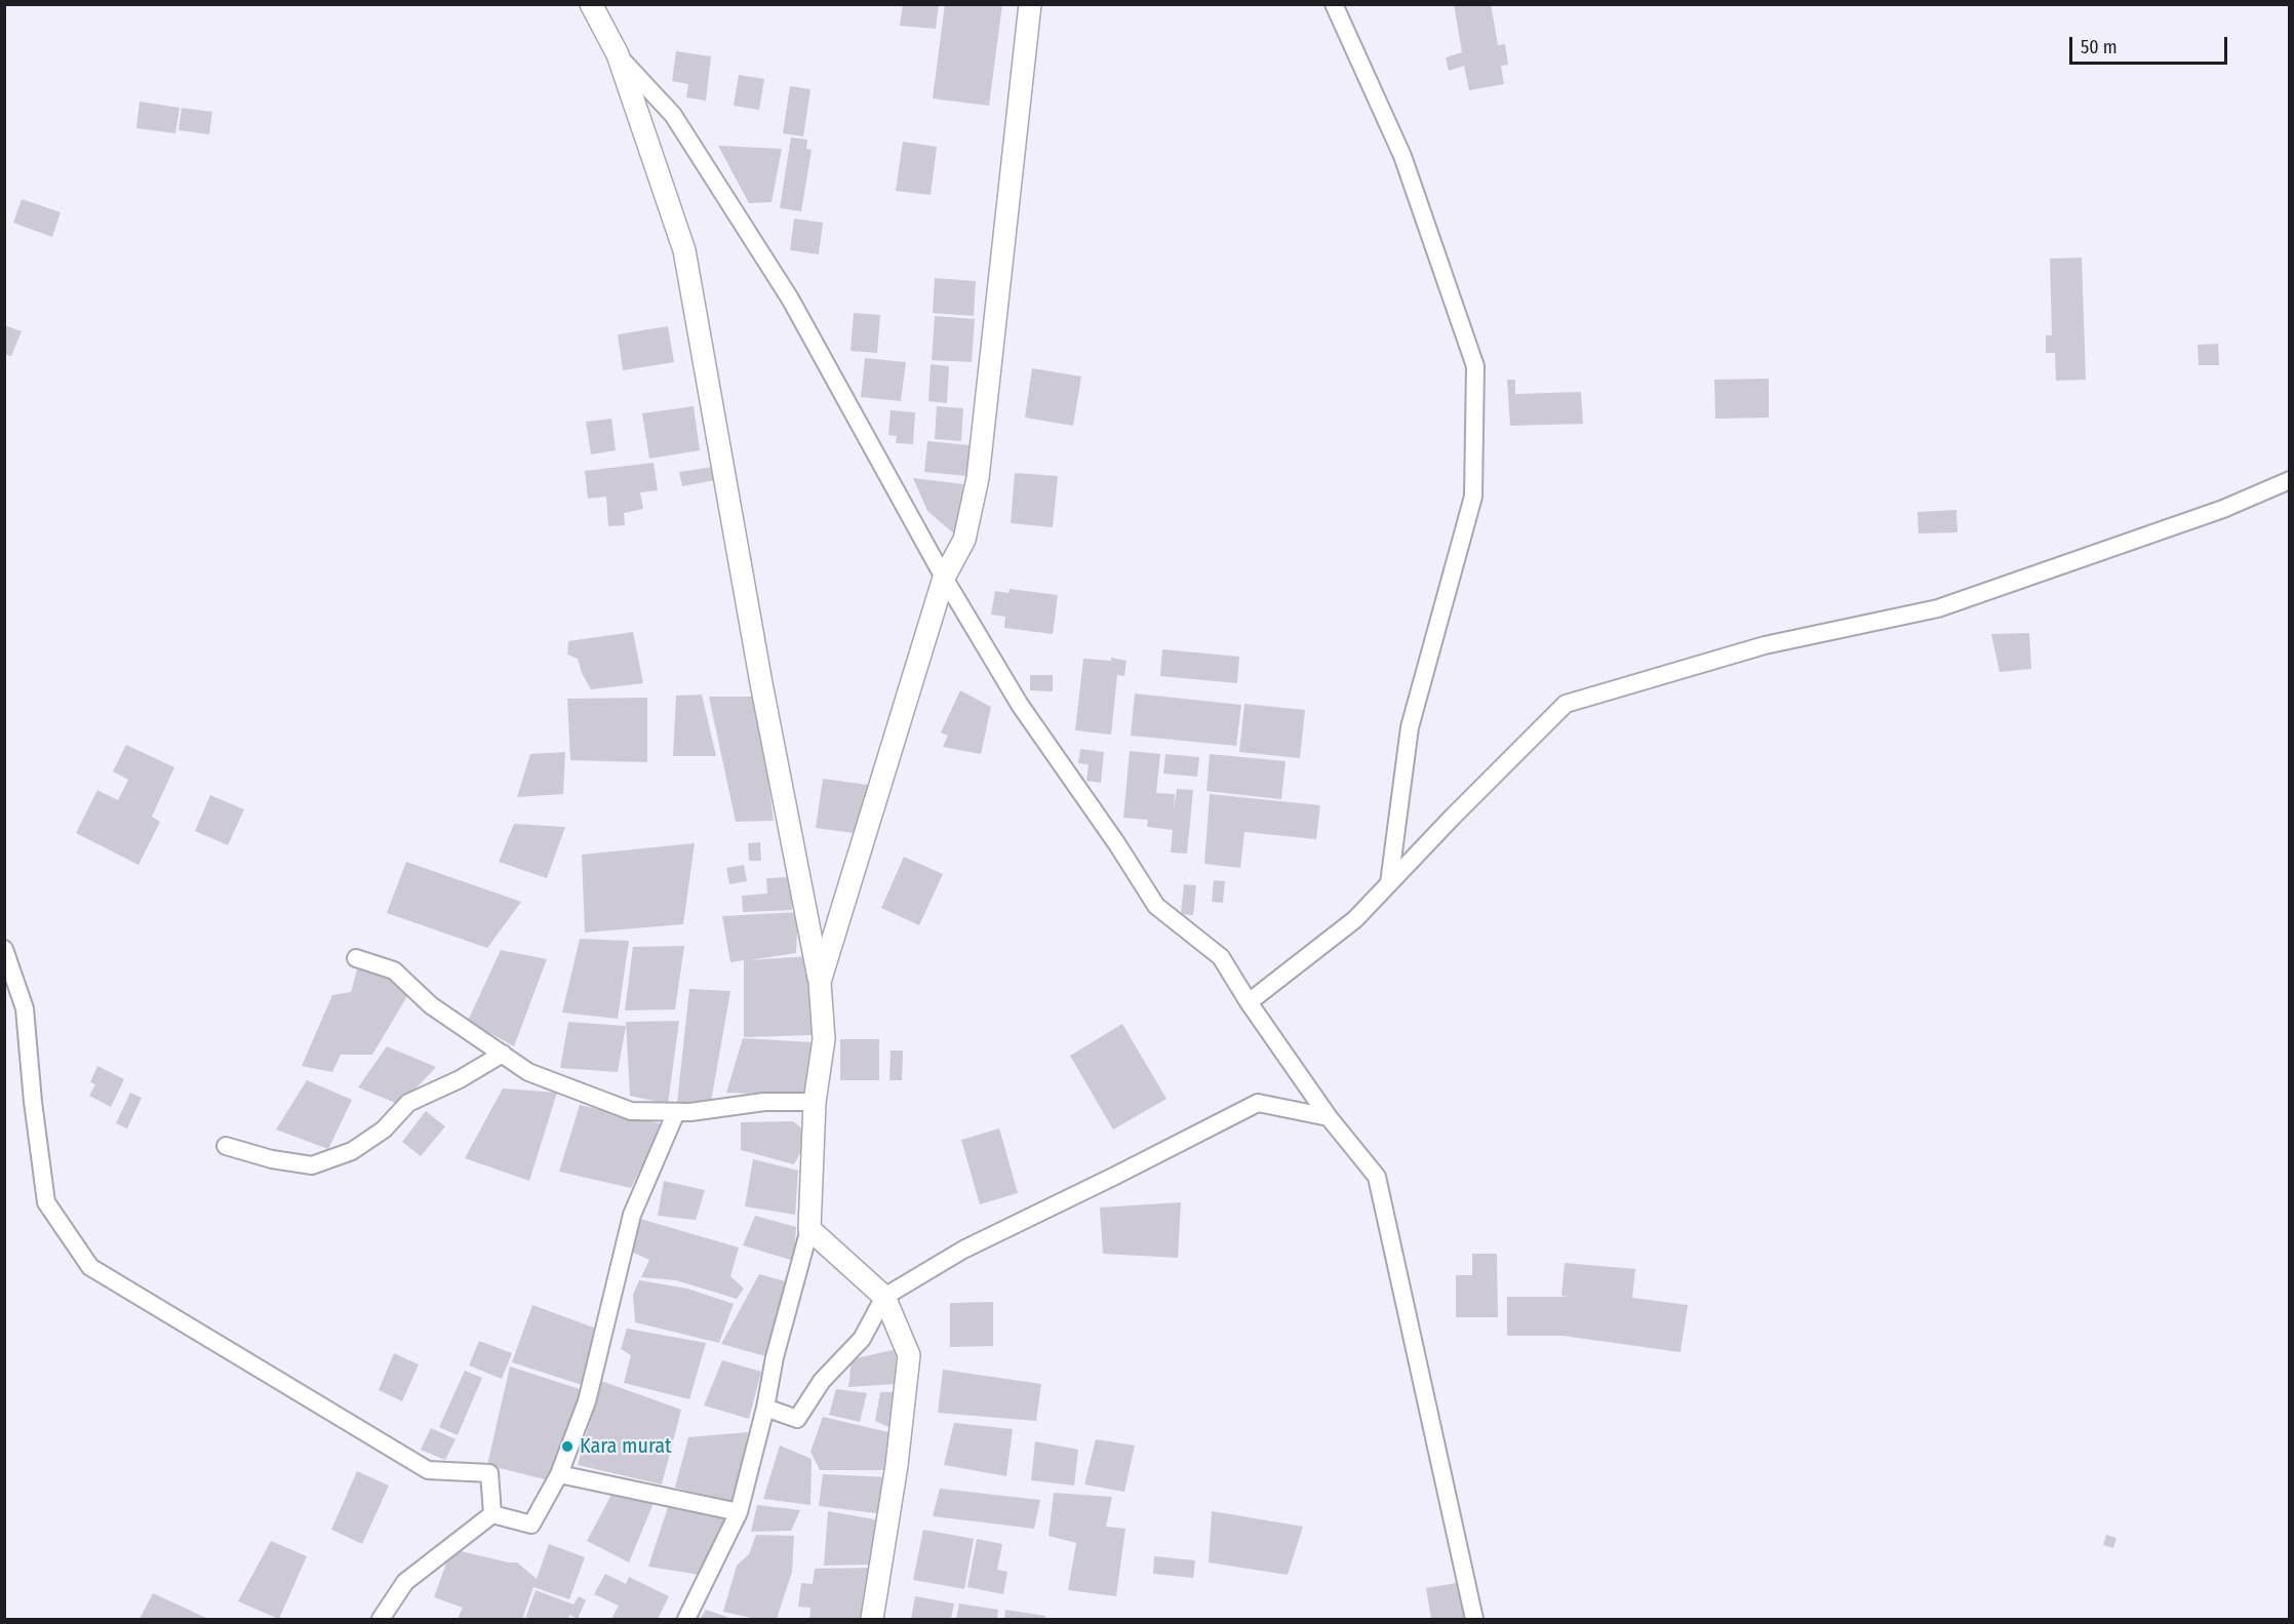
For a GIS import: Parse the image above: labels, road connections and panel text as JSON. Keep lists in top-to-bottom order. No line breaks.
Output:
{"places":["Kara murat"],"scale_bar":"50 m"}
